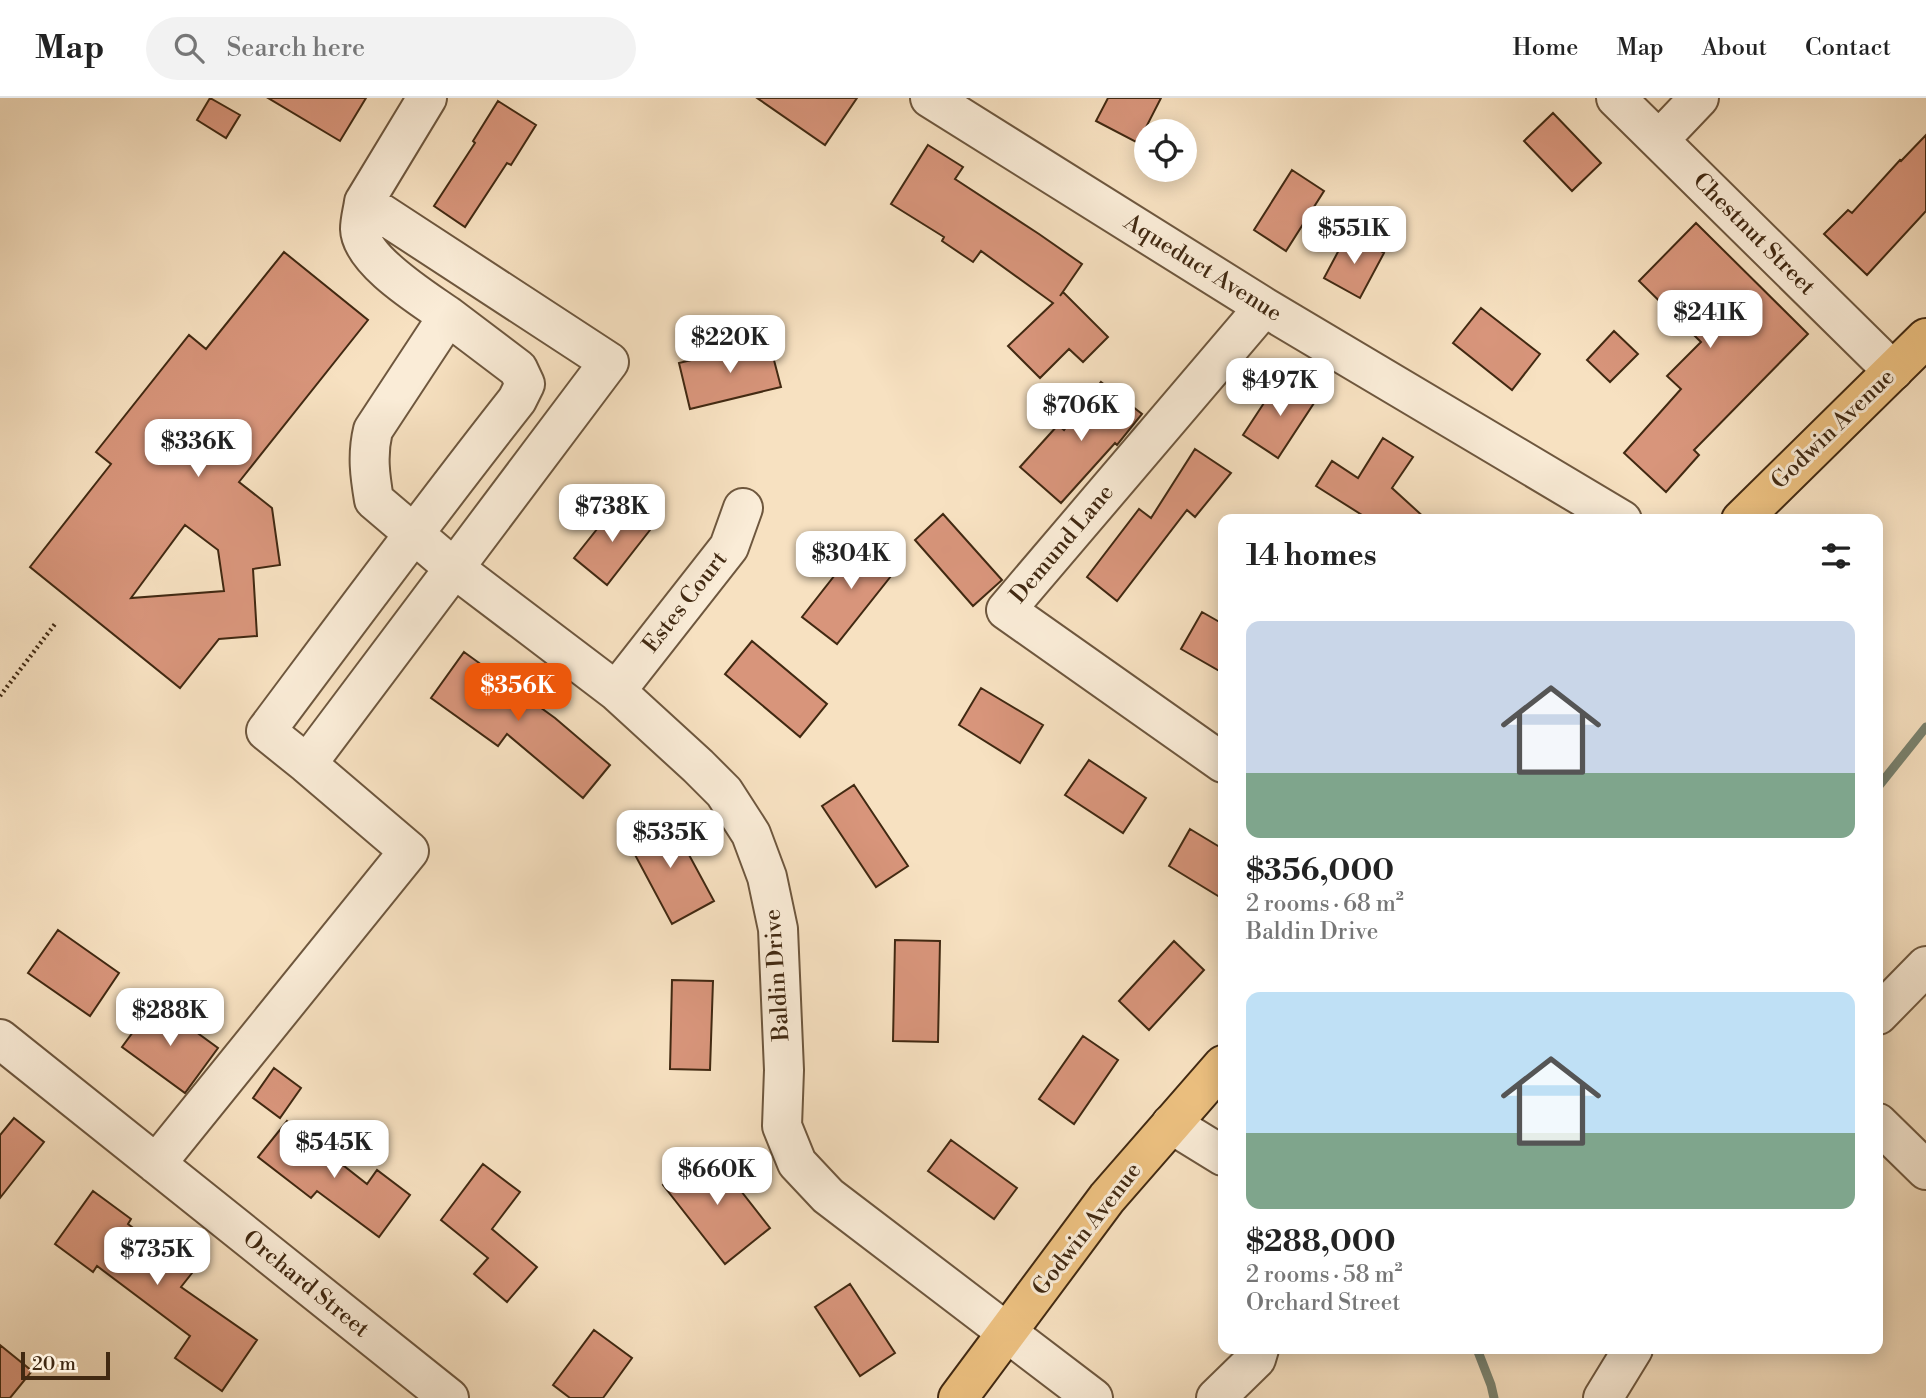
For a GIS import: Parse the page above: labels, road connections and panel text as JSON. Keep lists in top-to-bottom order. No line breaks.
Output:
{"streets":{"main road":["Godwin Avenue"],"street":["Chestnut Street","Aqueduct Avenue","Demund Lane","Estes Court","Baldin Drive","Orchard Street"]},"crossings":[["Chestnut Street","Godwin Avenue"],["Aqueduct Avenue","Demund Lane"],["Godwin Avenue","Baldin Drive"],["Estes Court","Baldin Drive"]],"scale_bar":"20 m","page":{"header":"Map","search":"Search here","nav":["Home","Map","About","Contact"],"price":["$551K","$241K","$220K","$497K","$706K","$336K","$738K","$304K","$356K","$535K","$288K","$545K","$660K","$735K"],"heading":"14 homes","list":[{"name":"$356,000","note":"2 rooms · 68 m² · Baldin Drive"},{"name":"$288,000","note":"2 rooms · 58 m² · Orchard Street"}],"scale":"20 m"}}
